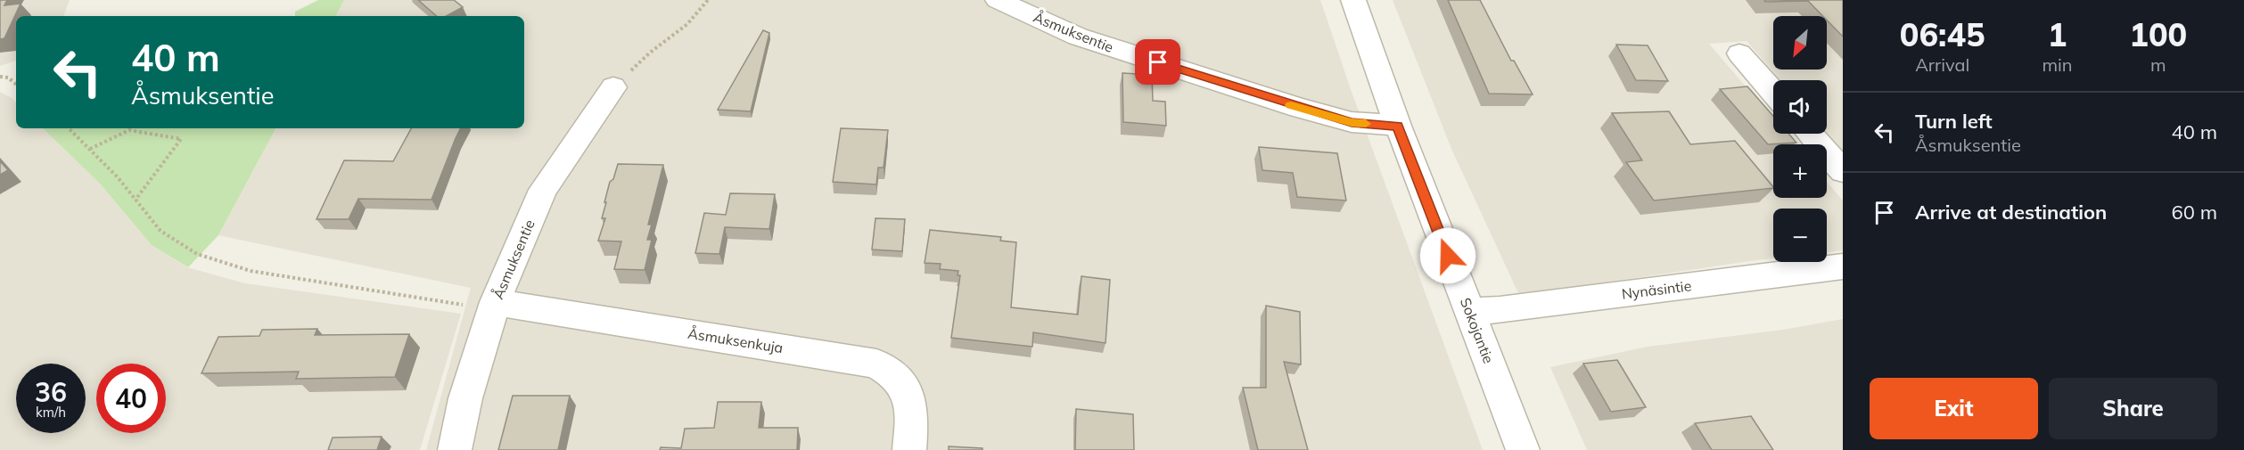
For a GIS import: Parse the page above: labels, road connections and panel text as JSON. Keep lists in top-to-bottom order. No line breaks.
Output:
{"streets":{"street":["Åsmuksentie","Nynäsintie","Sokojantie","Åsmuksenkuja"]},"crossings":[["Åsmuksentie","Sokojantie"],["Åsmuksentie","Åsmuksenkuja"],["Nynäsintie","Sokojantie"]],"north":"bottom left","page":{"eta":["06:45","Arrival","1","min","100","m"],"map_buttons":["+","−"],"turn":["40 m","Åsmuksentie"],"list":[{"name":"Turn left","note":"Åsmuksentie","value":"40 m"},{"name":"Arrive at destination","value":"60 m"}],"speed":"36 km/h","limit":"40","buttons":["Exit","Share"]}}
